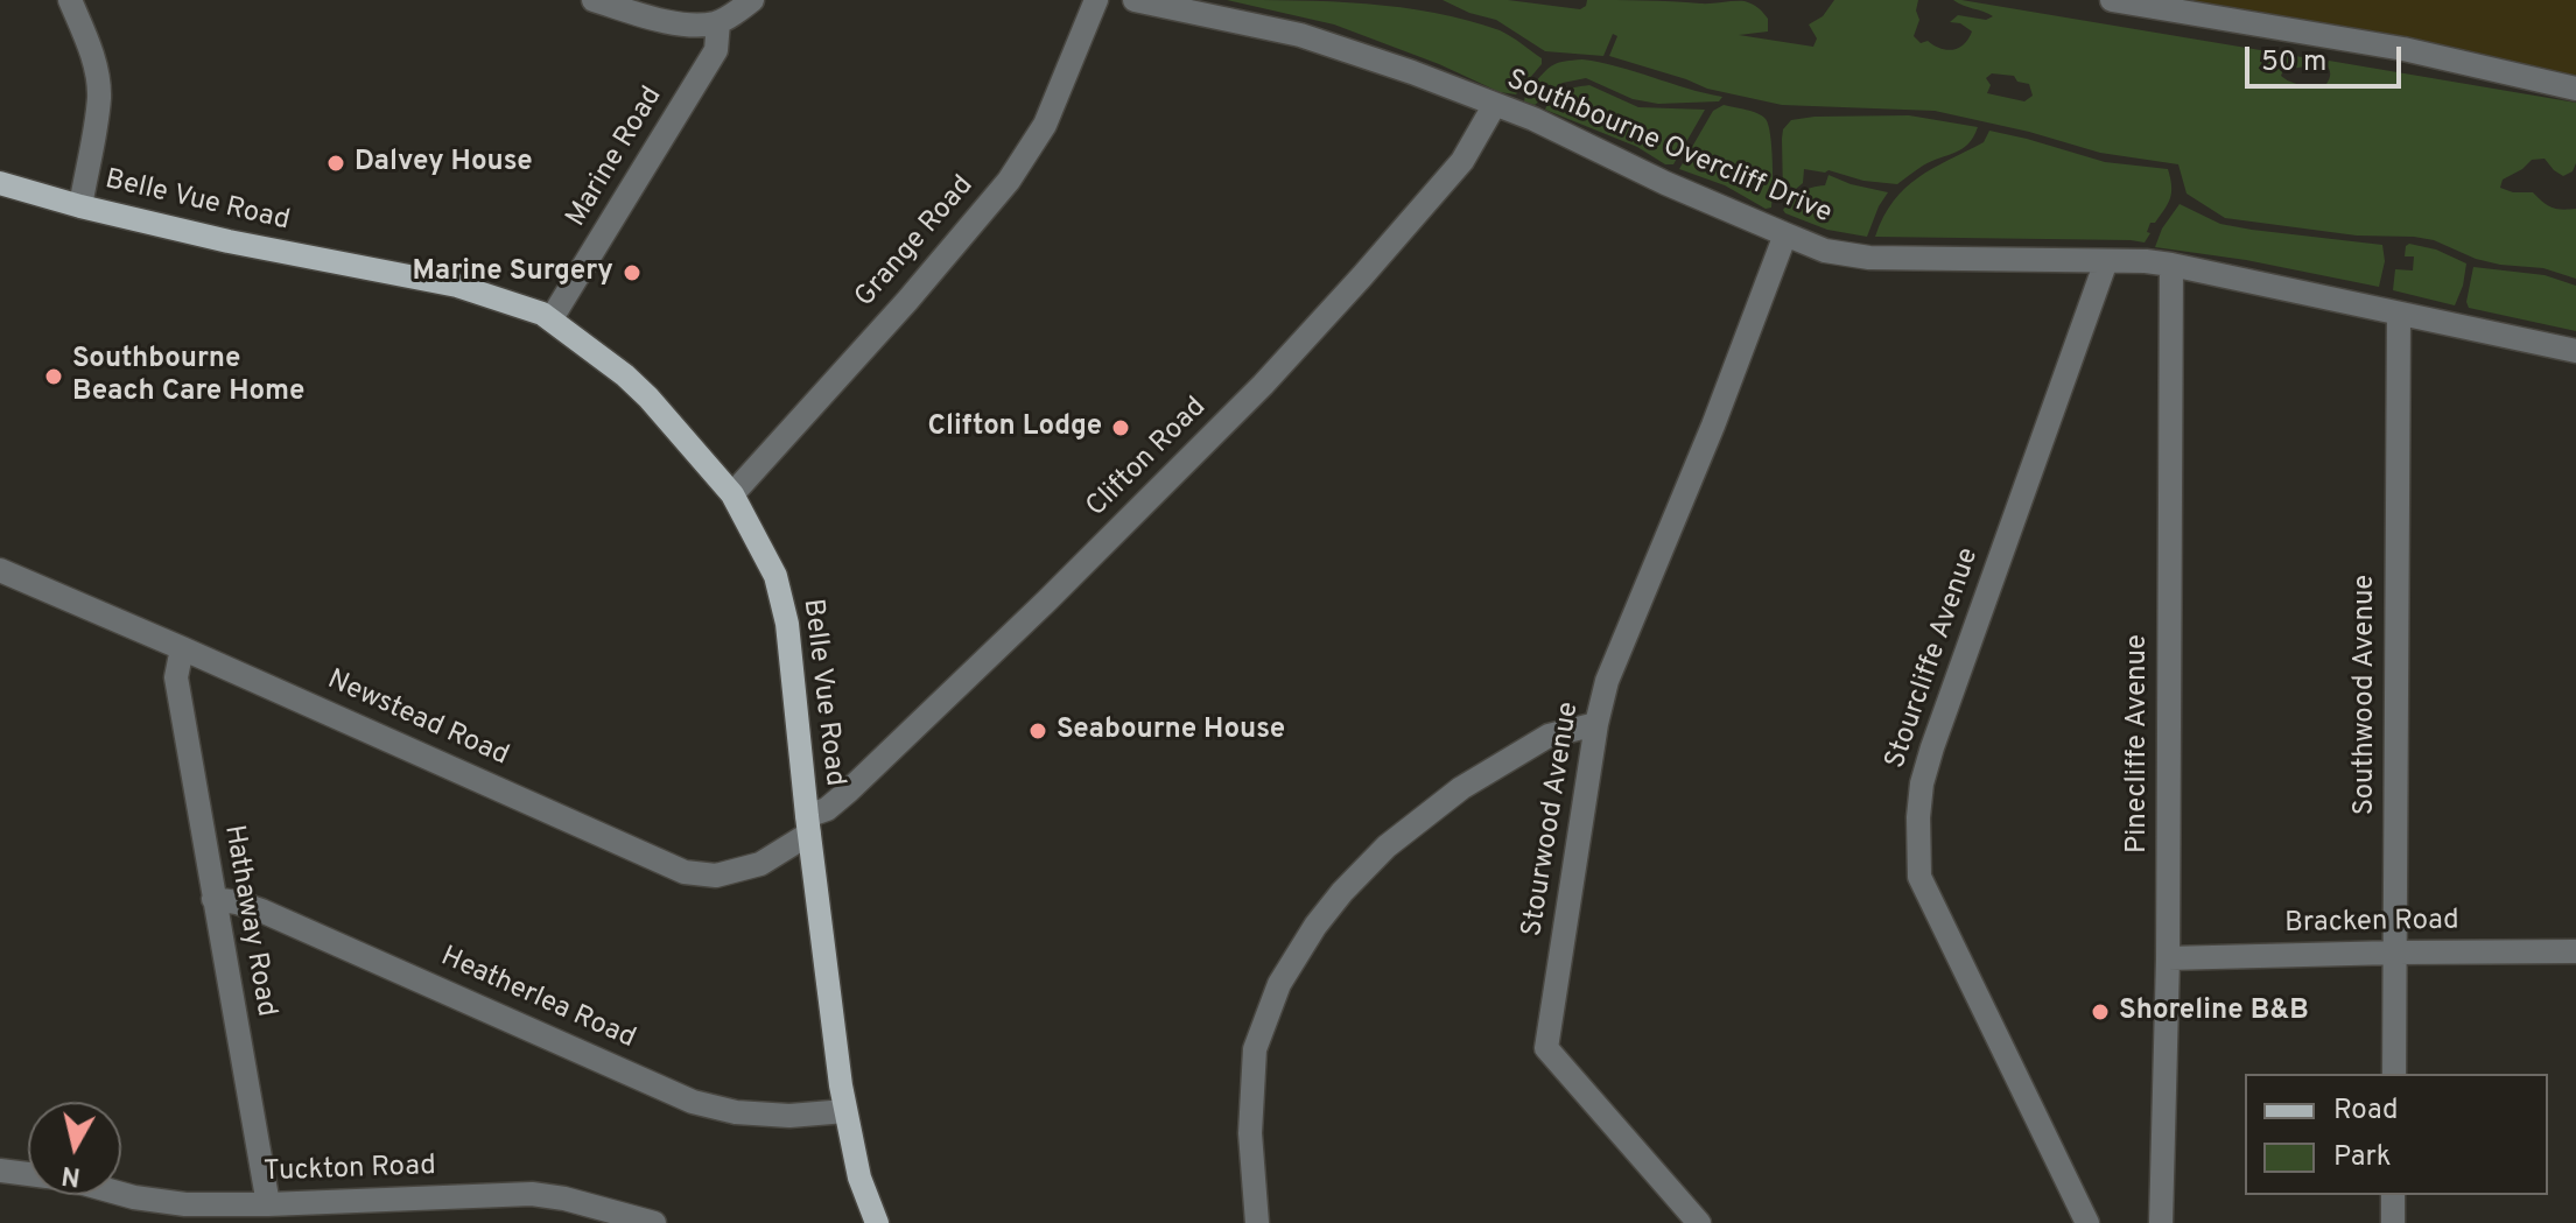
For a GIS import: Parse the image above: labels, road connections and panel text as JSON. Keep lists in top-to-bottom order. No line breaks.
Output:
{"streets":{"main road":["Belle Vue Road"],"street":["Southbourne Overcliff Drive","Marine Road","Grange Road","Clifton Road","Stourcliffe Avenue","Southwood Avenue","Newstead Road","Pinecliffe Avenue","Stourwood Avenue","Hathaway Road","Bracken Road","Heatherlea Road","Tuckton Road"]},"crossings":[["Southbourne Overcliff Drive","Clifton Road"],["Southbourne Overcliff Drive","Stourcliffe Avenue"],["Southbourne Overcliff Drive","Southwood Avenue"],["Southbourne Overcliff Drive","Pinecliffe Avenue"],["Southbourne Overcliff Drive","Stourwood Avenue"],["Marine Road","Belle Vue Road"],["Belle Vue Road","Grange Road"],["Belle Vue Road","Clifton Road"],["Belle Vue Road","Newstead Road"],["Belle Vue Road","Heatherlea Road"],["Clifton Road","Newstead Road"],["Southwood Avenue","Bracken Road"],["Newstead Road","Hathaway Road"],["Pinecliffe Avenue","Bracken Road"],["Hathaway Road","Heatherlea Road"],["Hathaway Road","Tuckton Road"]],"places":["Dalvey House","Marine Surgery","Southbourne Beach Care Home","Clifton Lodge","Seabourne House","Shoreline B&B"],"legend":["Road","Park"],"scale_bar":"50 m","north":"bottom"}
